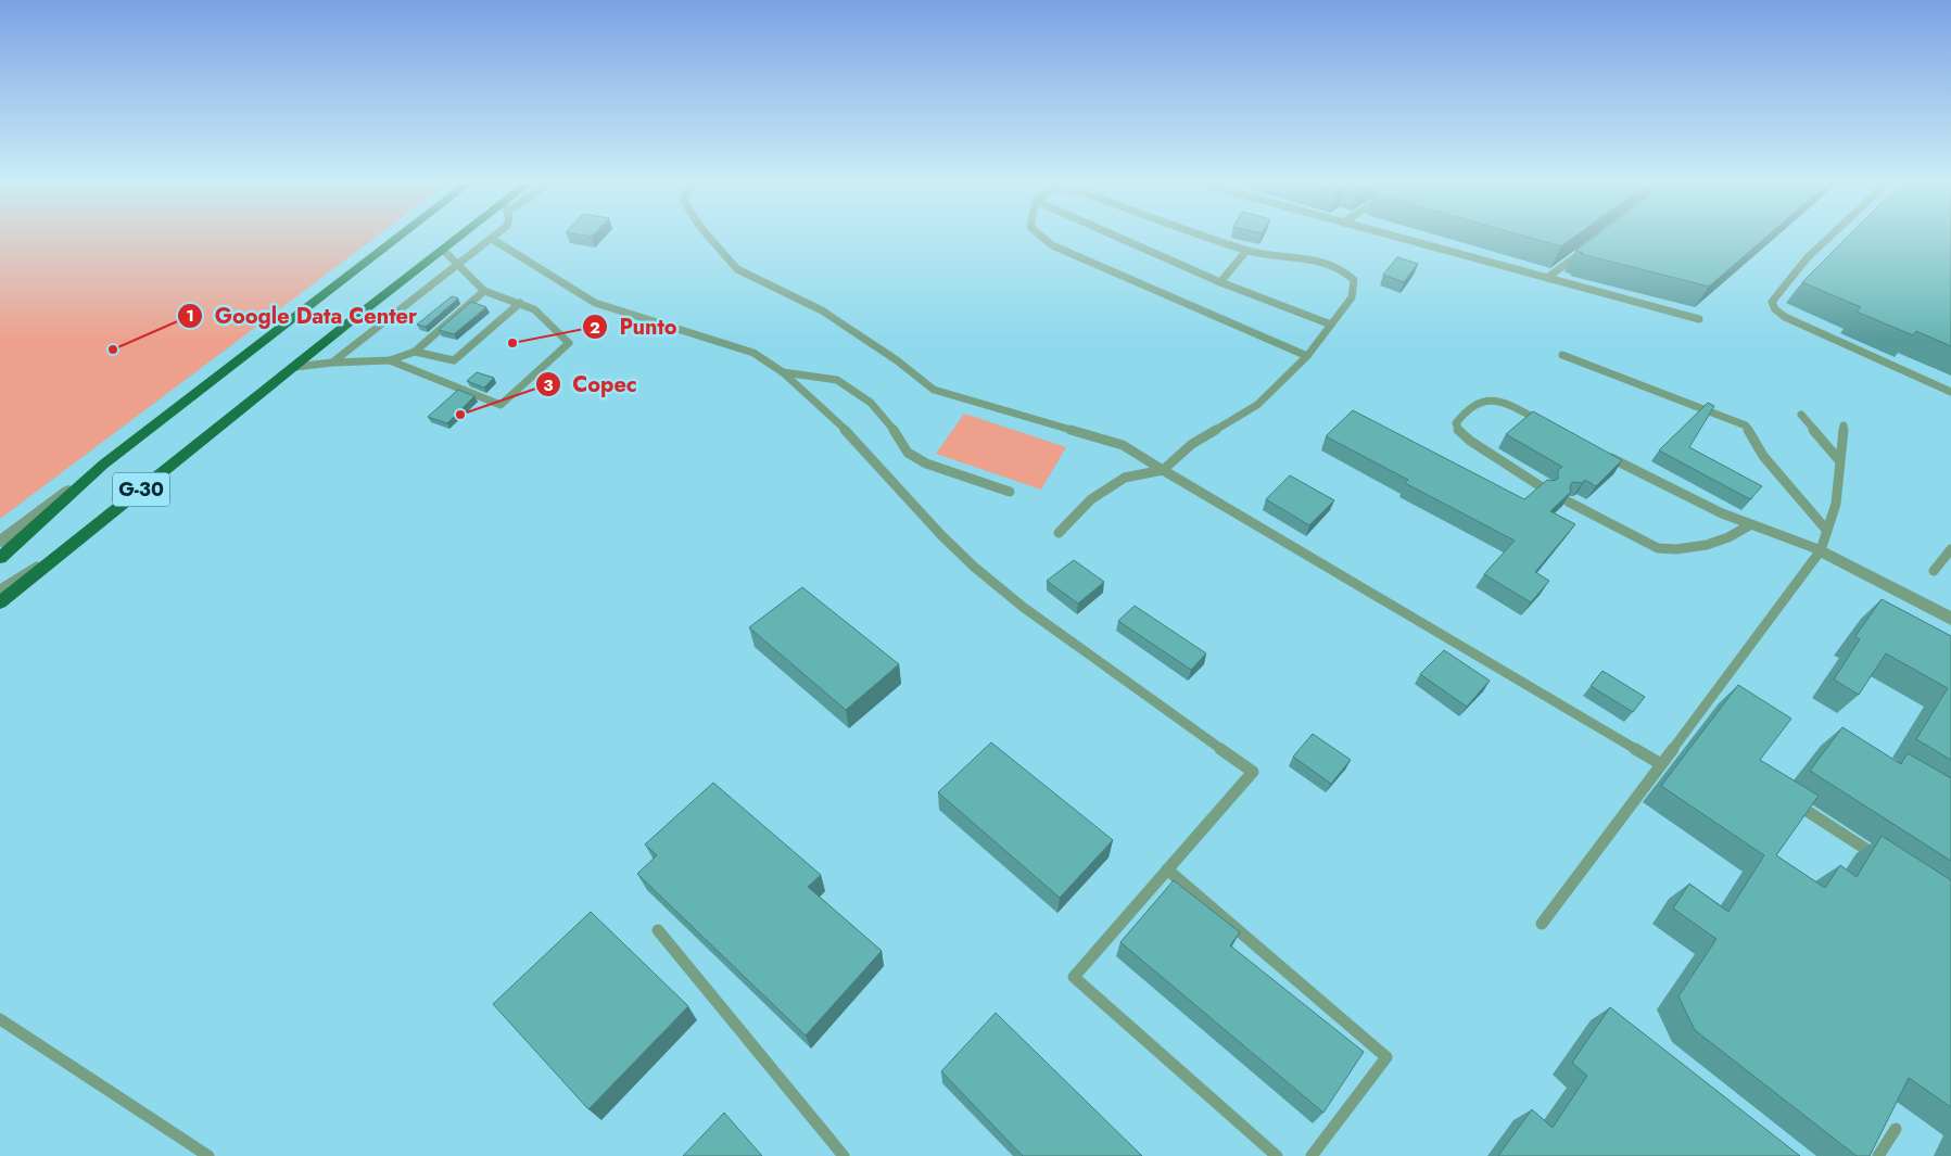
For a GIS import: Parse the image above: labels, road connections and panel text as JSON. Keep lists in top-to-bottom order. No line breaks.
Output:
{"streets":{"main road":["G-30"]},"places":["Punto","Google Data Center","Copec"]}
